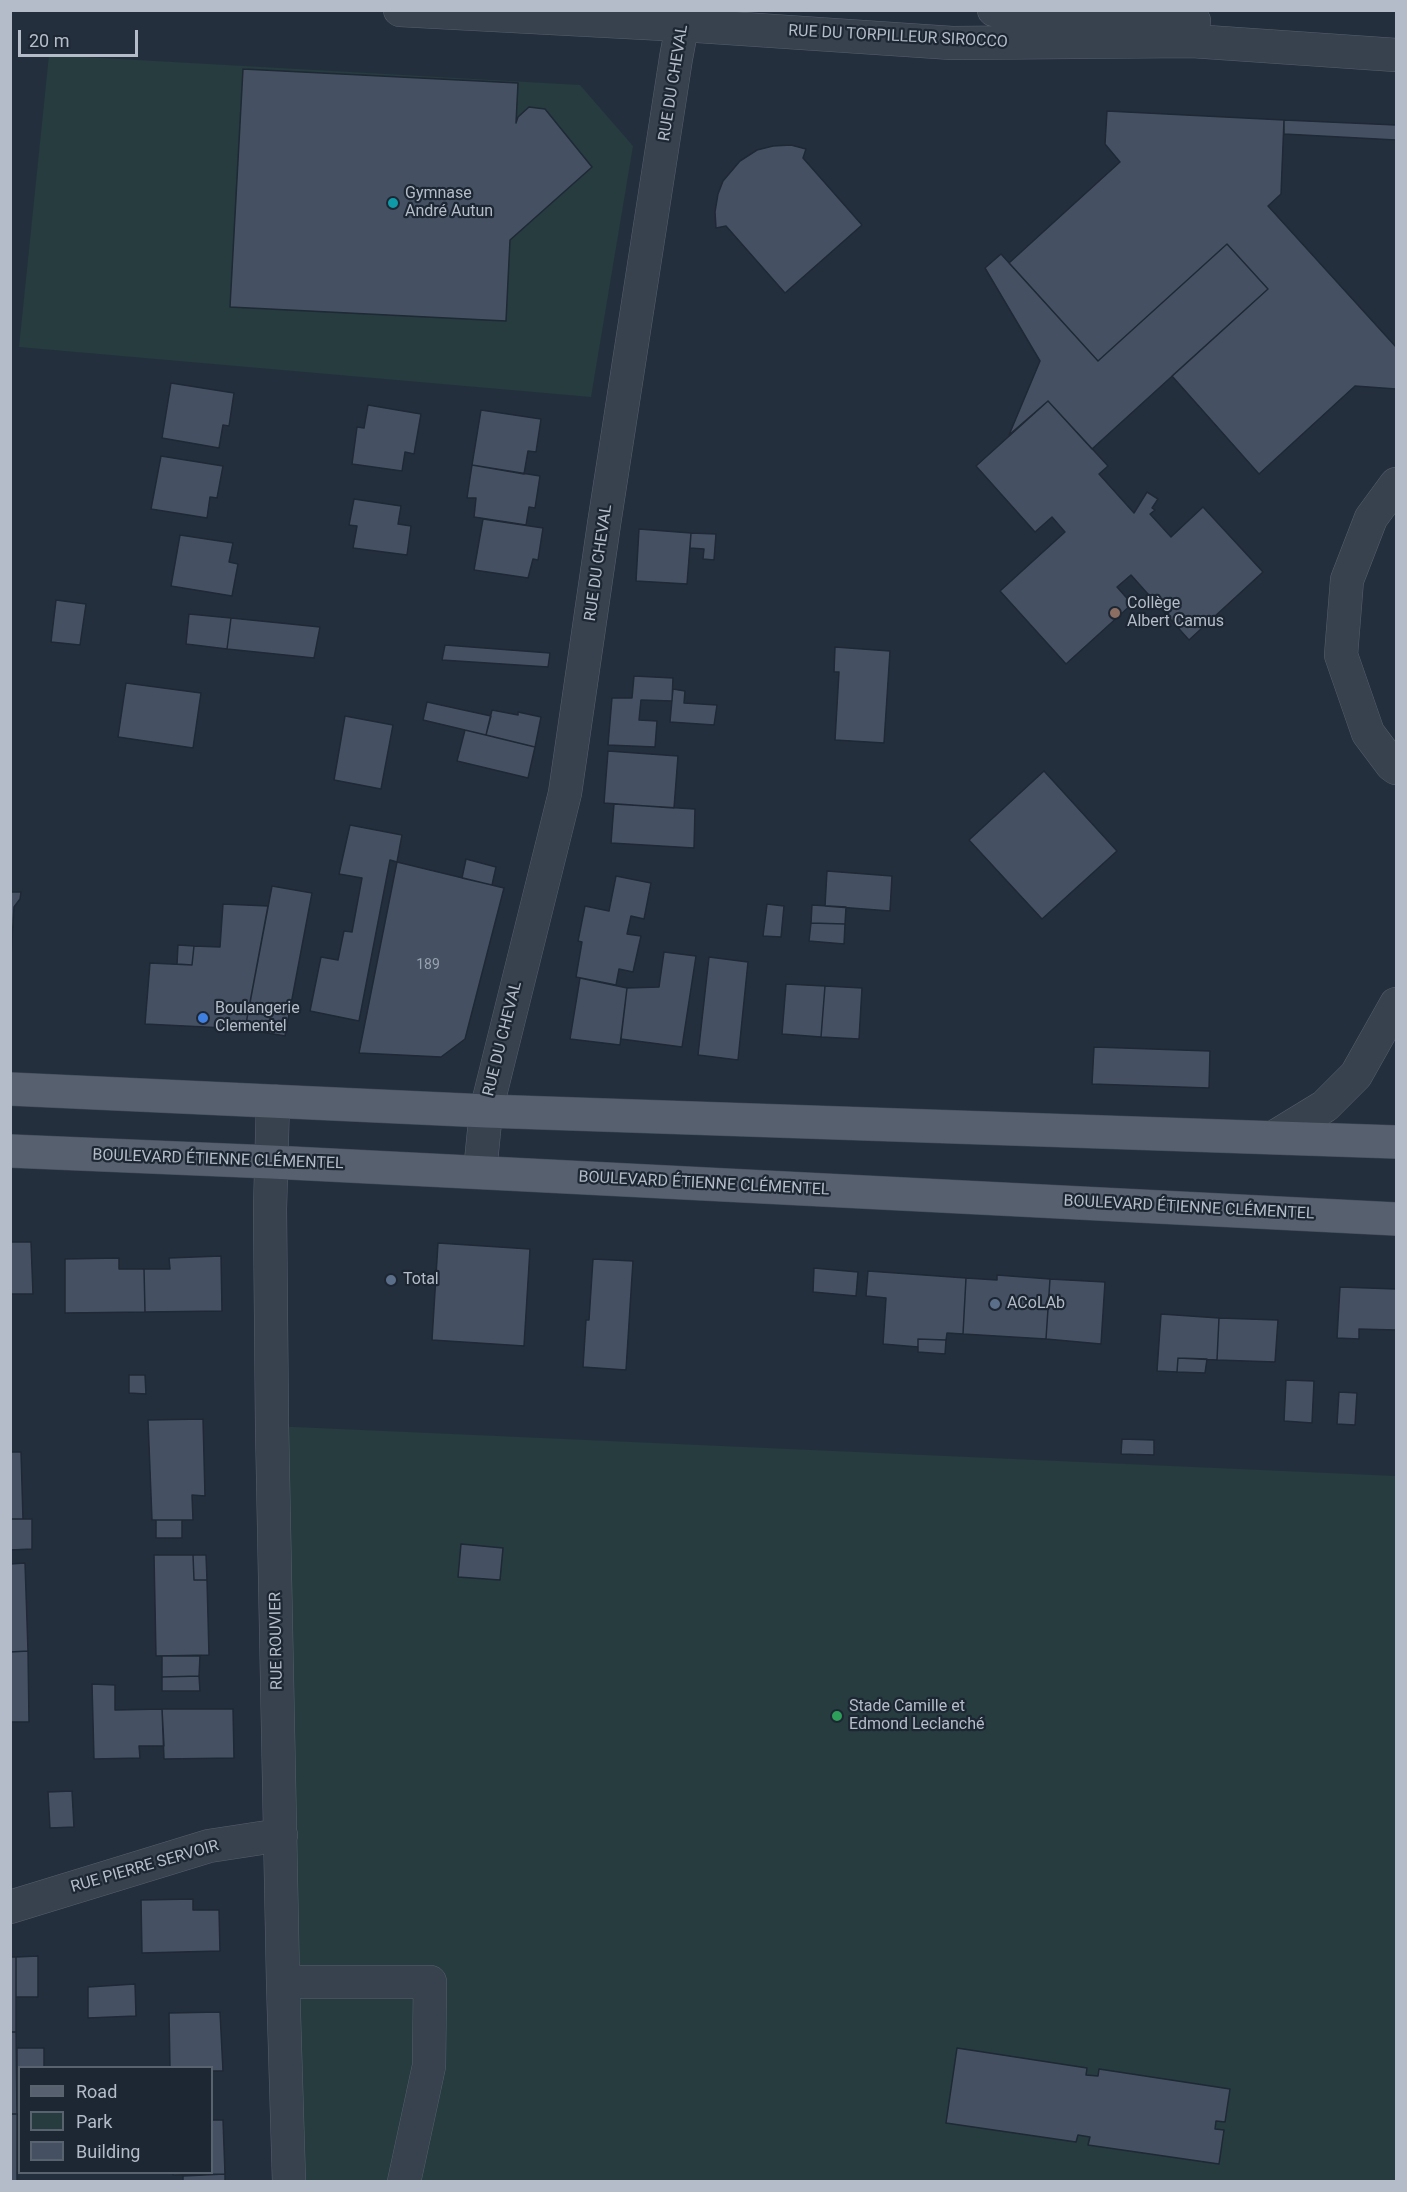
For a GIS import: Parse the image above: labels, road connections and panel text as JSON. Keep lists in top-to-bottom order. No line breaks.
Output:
{"streets":{"main road":["BOULEVARD ÉTIENNE CLÉMENTEL"],"street":["RUE DU TORPILLEUR SIROCCO","RUE DU CHEVAL","RUE ROUVIER","RUE PIERRE SERVOIR"]},"crossings":[["RUE DU TORPILLEUR SIROCCO","RUE DU CHEVAL"],["RUE DU CHEVAL","BOULEVARD ÉTIENNE CLÉMENTEL"],["BOULEVARD ÉTIENNE CLÉMENTEL","RUE ROUVIER"],["RUE ROUVIER","RUE PIERRE SERVOIR"]],"places":["Gymnase André Autun","Collège Albert Camus","Boulangerie Clementel","Total","ACoLAb","Stade Camille et Edmond Leclanché"],"house_numbers":["189"],"legend":["Road","Park","Building"],"scale_bar":"20 m"}
